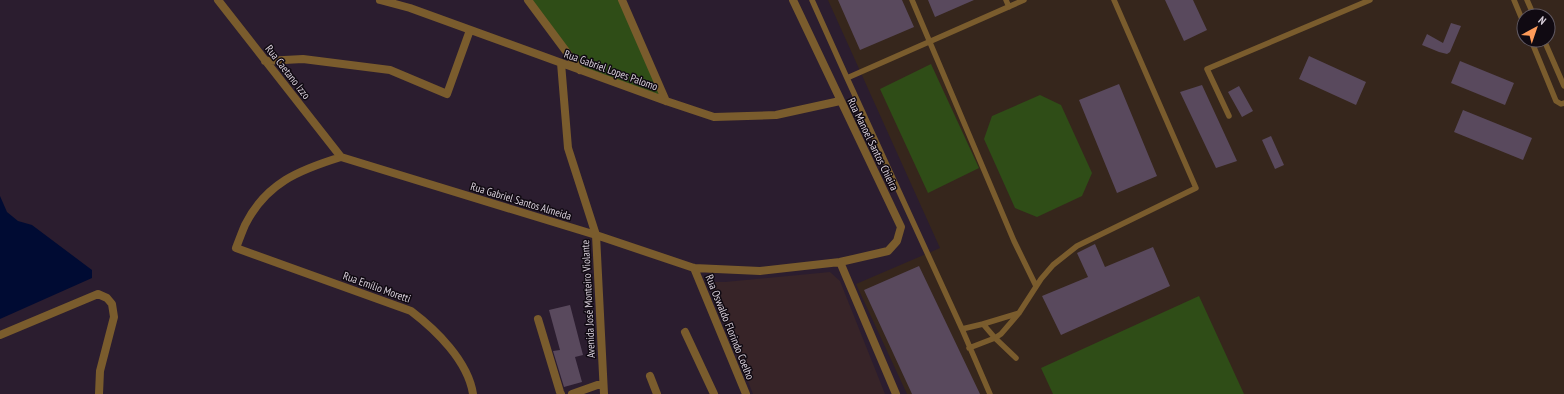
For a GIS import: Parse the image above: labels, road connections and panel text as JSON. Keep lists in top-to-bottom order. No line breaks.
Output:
{"streets":{"street":["Rua Gabriel Lopes Palomo","Rua Caetano Izzo","Rua Manoel Santos Chieira","Rua Gabriel Santos Almeida","Rua Emílio Moretti","Avenida José Monteiro Violante","Rua Oswaldo Florindo Coelho"]},"crossings":[["Rua Gabriel Lopes Palomo","Rua Manoel Santos Chieira"],["Rua Gabriel Lopes Palomo","Avenida José Monteiro Violante"],["Rua Caetano Izzo","Rua Gabriel Santos Almeida"],["Rua Caetano Izzo","Rua Emílio Moretti"],["Rua Manoel Santos Chieira","Rua Gabriel Santos Almeida"],["Rua Gabriel Santos Almeida","Rua Emílio Moretti"],["Rua Gabriel Santos Almeida","Avenida José Monteiro Violante"],["Rua Gabriel Santos Almeida","Rua Oswaldo Florindo Coelho"]],"north":"top right"}
